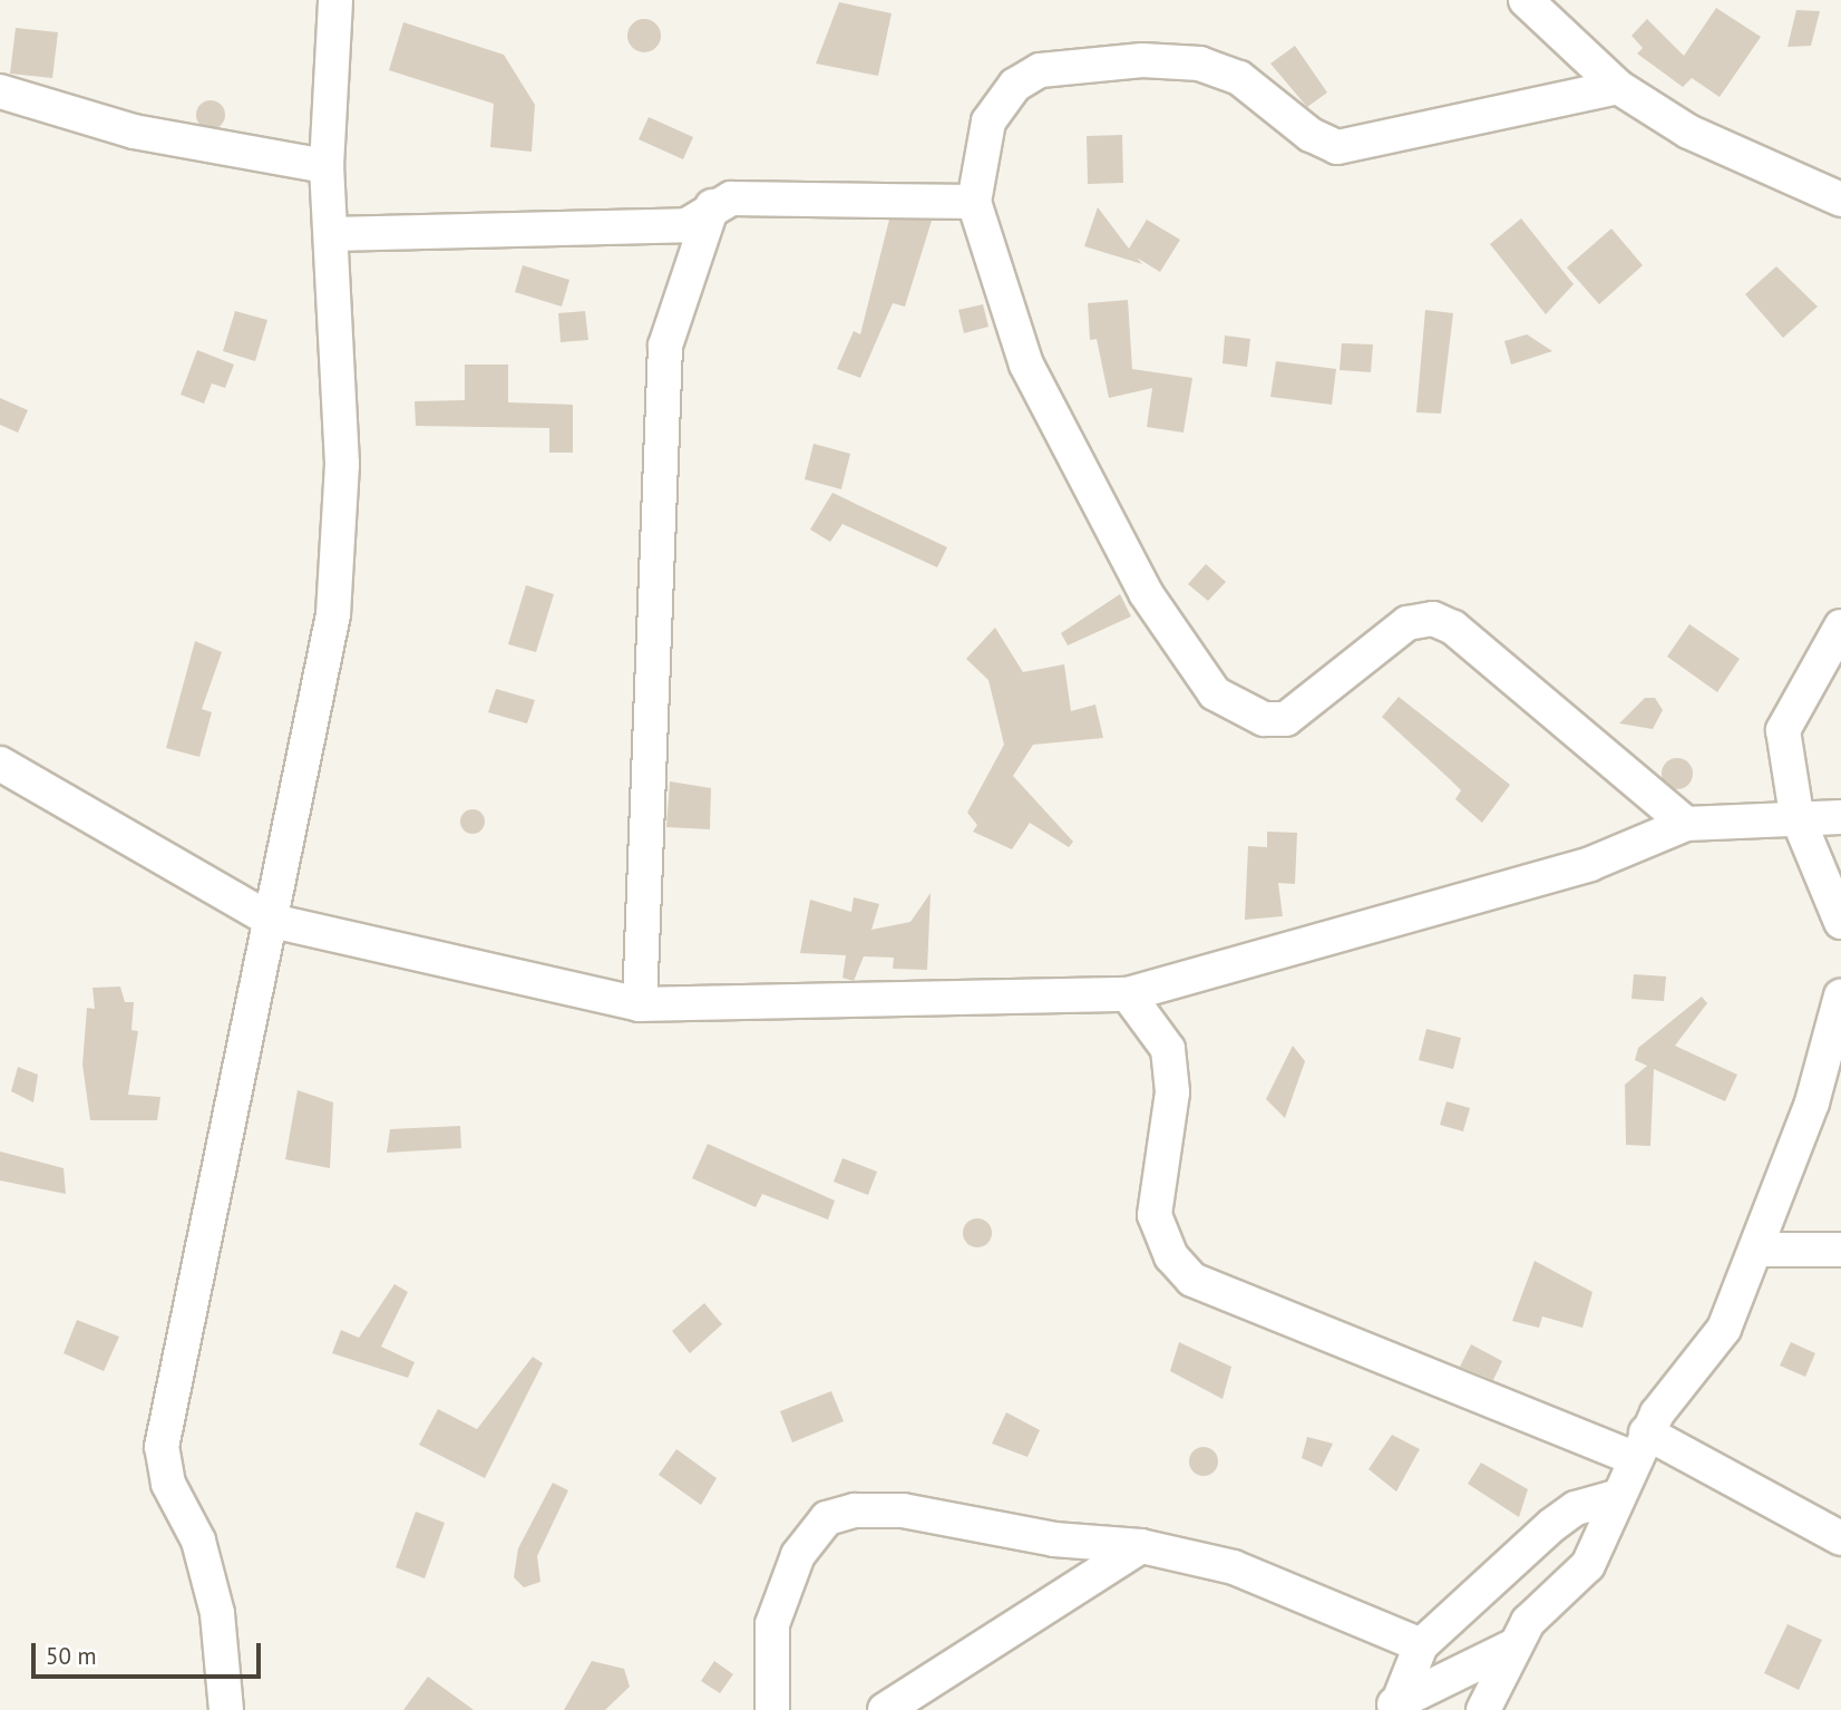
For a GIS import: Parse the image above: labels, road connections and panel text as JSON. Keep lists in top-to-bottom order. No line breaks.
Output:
{"scale_bar":"50 m"}
